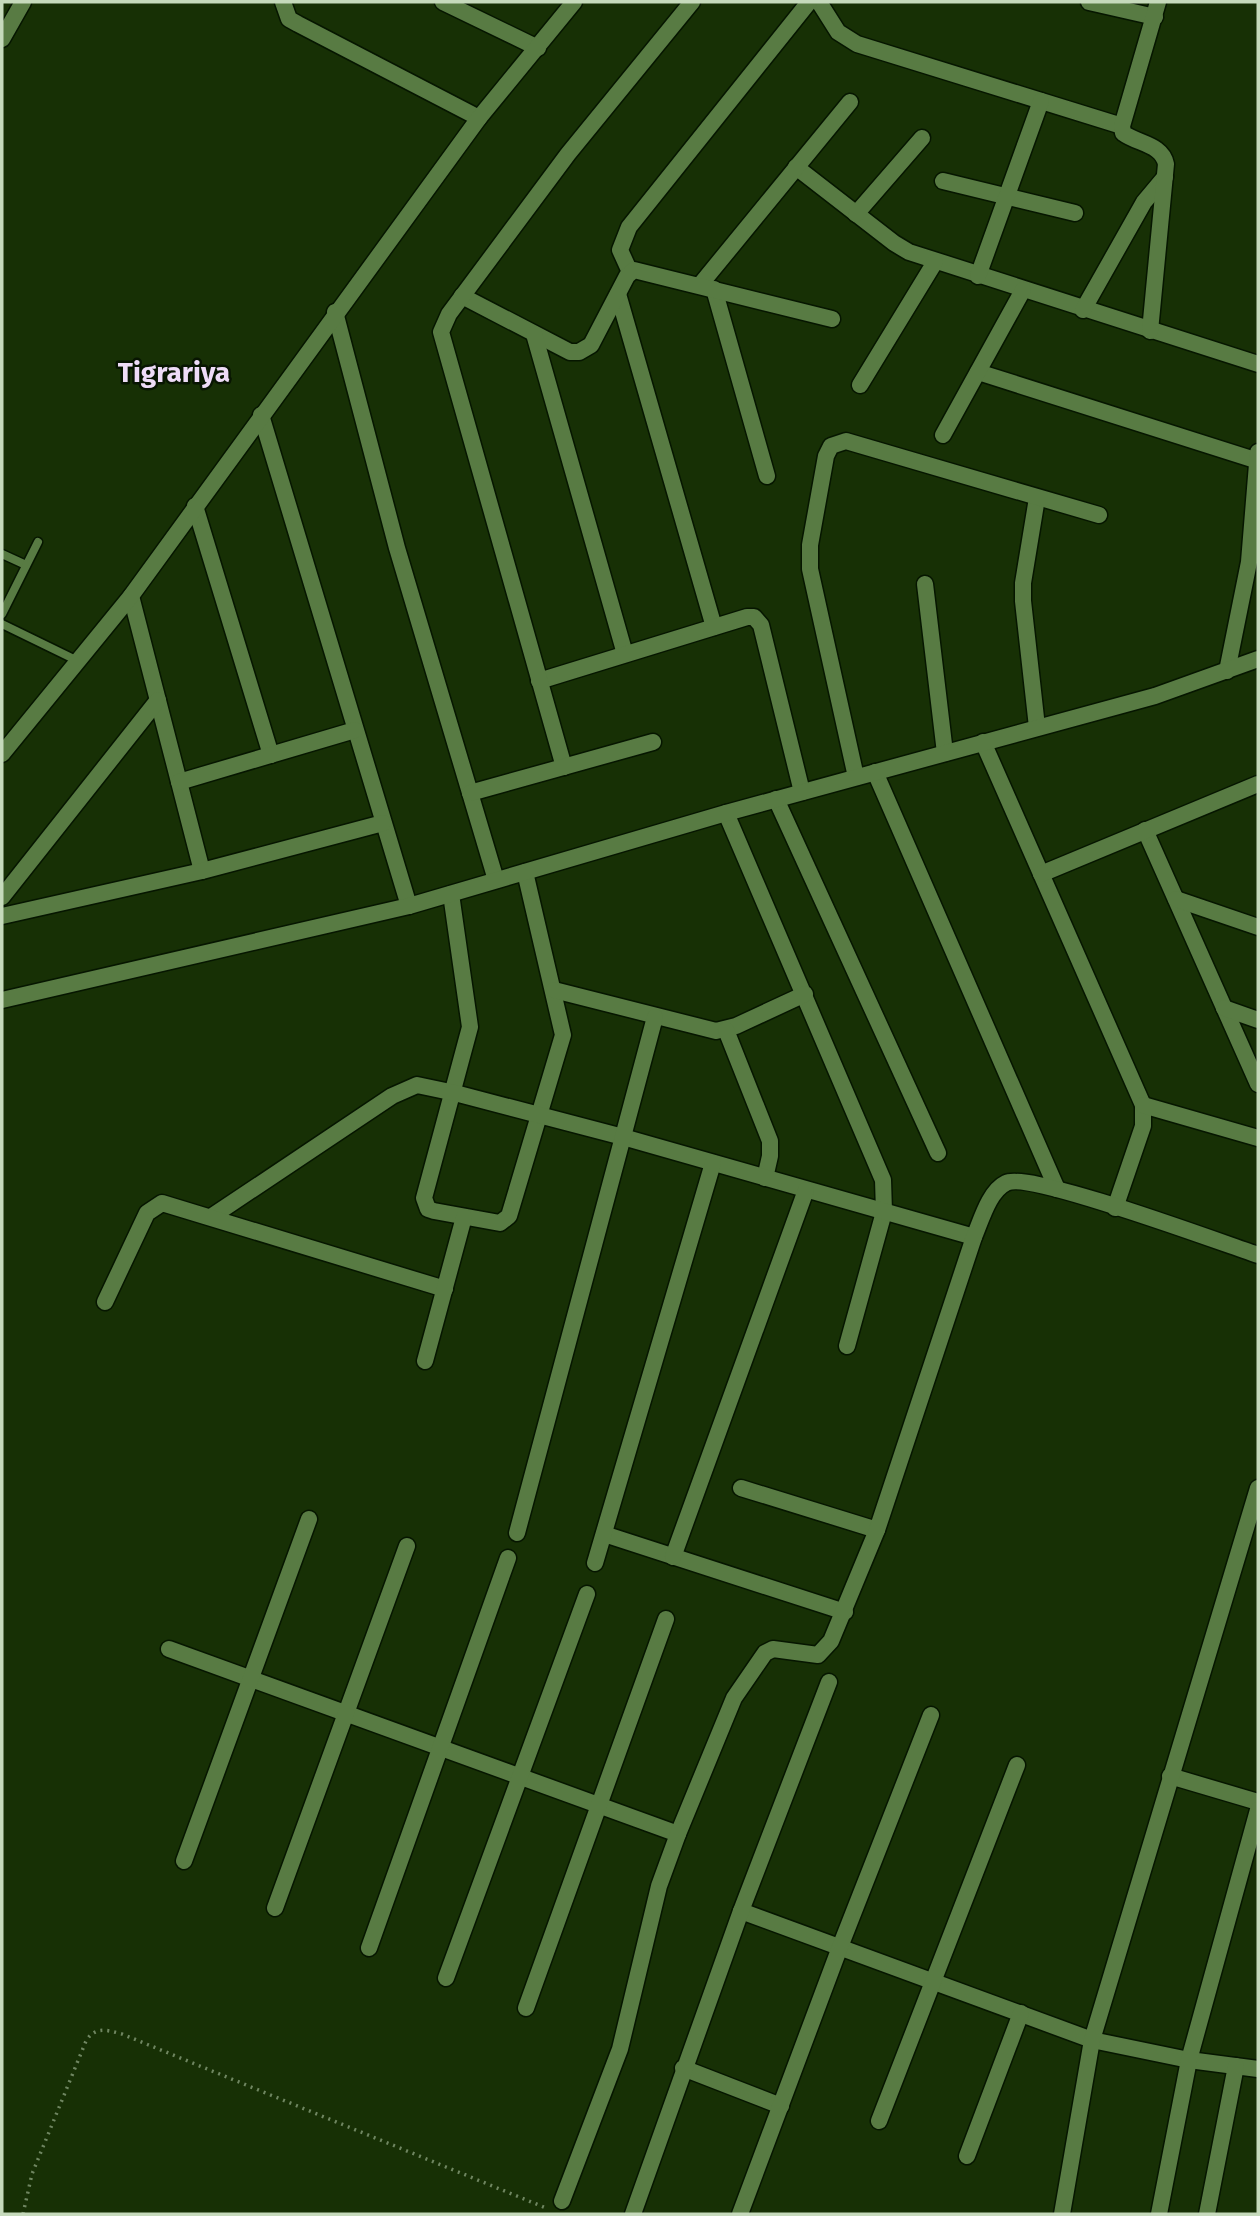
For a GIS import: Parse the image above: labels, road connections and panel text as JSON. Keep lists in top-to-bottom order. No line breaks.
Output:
{"districts":["Tigrariya"]}
